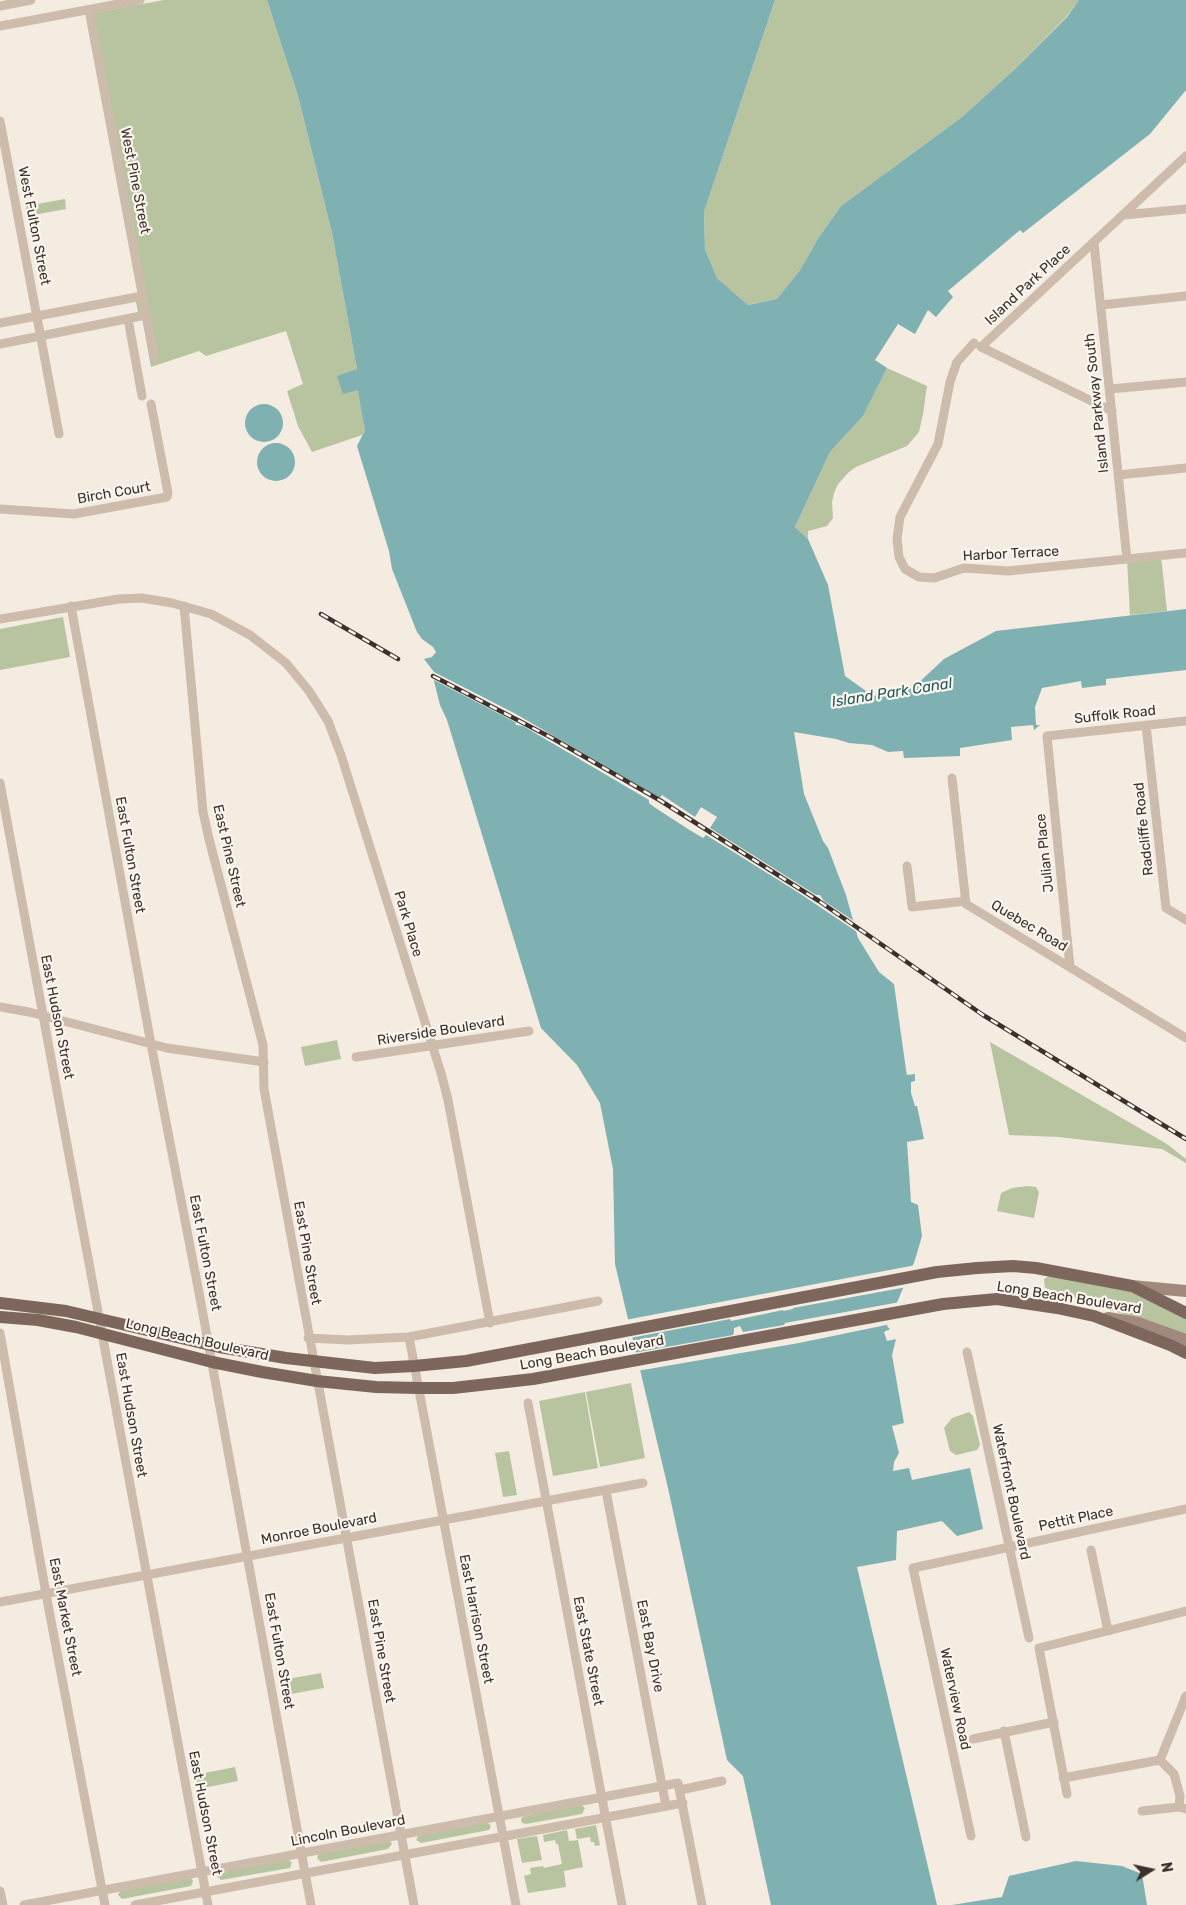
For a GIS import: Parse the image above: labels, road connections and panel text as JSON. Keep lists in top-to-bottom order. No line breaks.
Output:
{"streets":{"main road":["Long Beach Boulevard"],"street":["West Pine Street","West Fulton Street","Island Park Place","Island Parkway South","Birch Court","Harbor Terrace","Suffolk Road","Radcliffe Road","Julian Place","East Fulton Street","East Pine Street","Park Place","Quebec Road","East Hudson Street","Riverside Boulevard","Waterfront Boulevard","Pettit Place","Monroe Boulevard","East Market Street","East Harrison Street","East Bay Drive","East State Street","Waterview Road","Lincoln Boulevard"]},"crossings":[["Island Park Place","Island Parkway South"],["Island Park Place","Harbor Terrace"],["Island Parkway South","Harbor Terrace"],["Suffolk Road","Radcliffe Road"],["Suffolk Road","Julian Place"],["Julian Place","Quebec Road"],["East Fulton Street","Park Place"],["East Fulton Street","Long Beach Boulevard"],["East Fulton Street","Monroe Boulevard"],["East Fulton Street","Lincoln Boulevard"],["East Pine Street","Park Place"],["East Pine Street","Long Beach Boulevard"],["East Pine Street","Monroe Boulevard"],["East Pine Street","Lincoln Boulevard"],["Park Place","Riverside Boulevard"],["East Hudson Street","Long Beach Boulevard"],["East Hudson Street","Monroe Boulevard"],["East Hudson Street","Lincoln Boulevard"],["Long Beach Boulevard","East Harrison Street"],["Waterfront Boulevard","Pettit Place"],["Pettit Place","Waterview Road"],["Monroe Boulevard","East Market Street"],["Monroe Boulevard","East Harrison Street"],["Monroe Boulevard","East Bay Drive"],["Monroe Boulevard","East State Street"],["East Market Street","Lincoln Boulevard"],["East Harrison Street","Lincoln Boulevard"],["East Bay Drive","Lincoln Boulevard"],["East State Street","Lincoln Boulevard"]],"water":["Island Park Canal"],"north":"right"}
